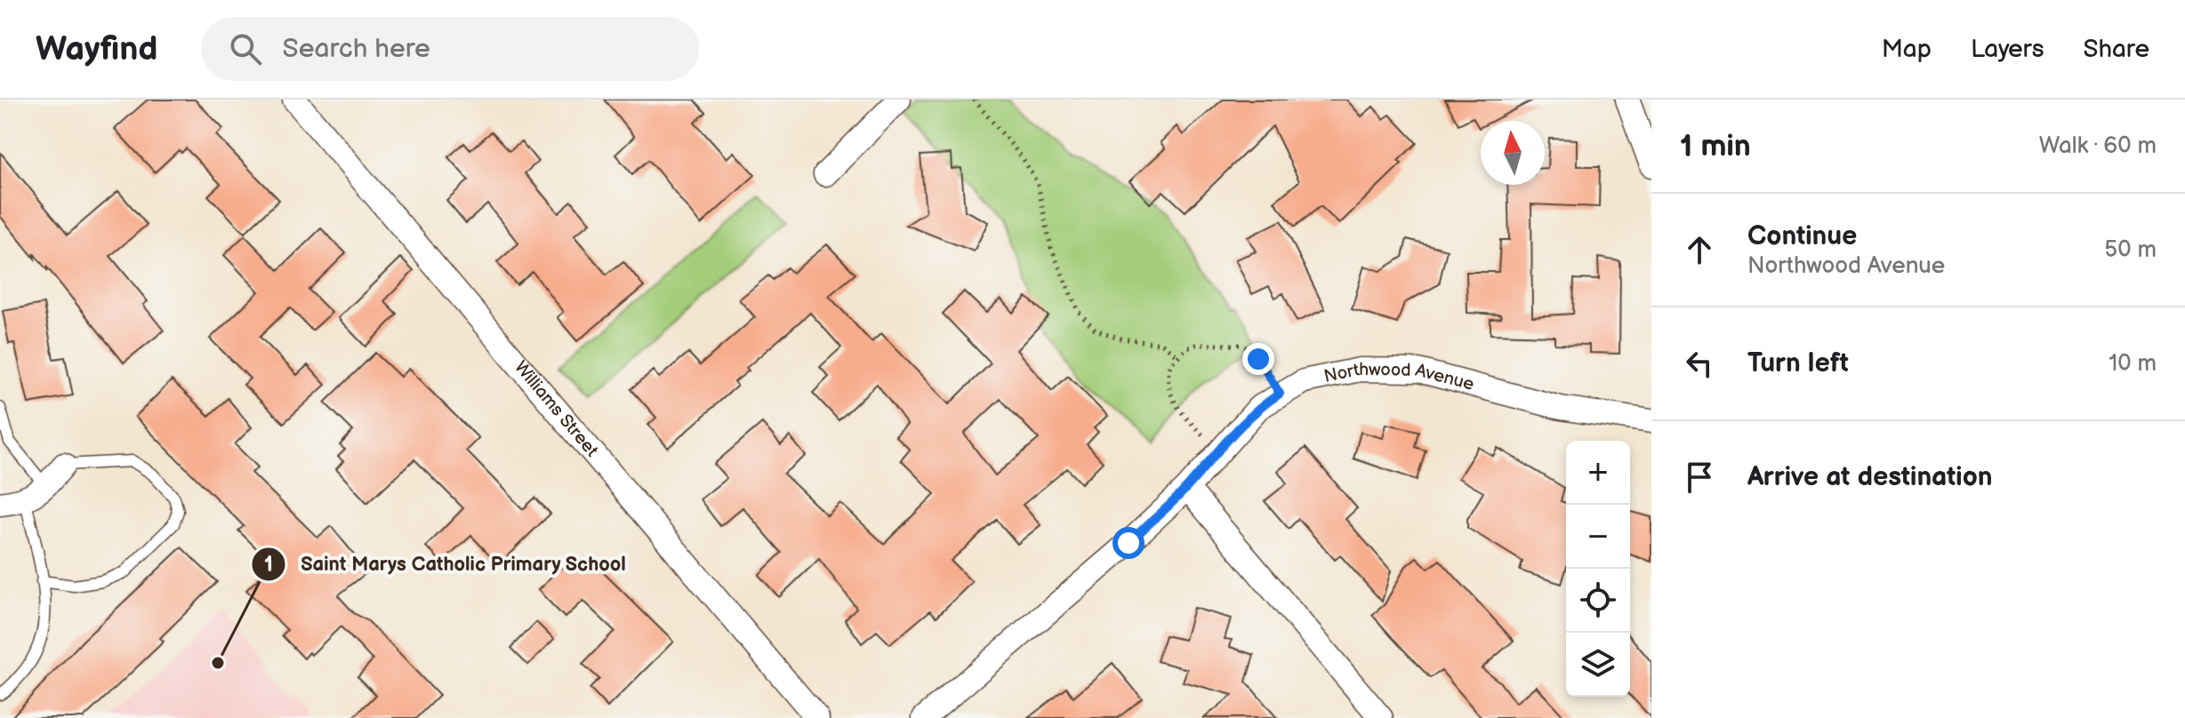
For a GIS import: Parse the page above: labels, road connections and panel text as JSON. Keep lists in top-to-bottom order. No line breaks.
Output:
{"streets":{"street":["Northwood Avenue","Williams Street"]},"places":["Saint Marys Catholic Primary School"],"north":"top","page":{"header":"Wayfind","search":"Search here","nav":["Map","Layers","Share"],"heading":["1 min","Walk · 60 m"],"list":[["Continue","Northwood Avenue","50 m"],["Turn left","10 m"],"Arrive at destination"],"map_buttons":["+","−"]}}
